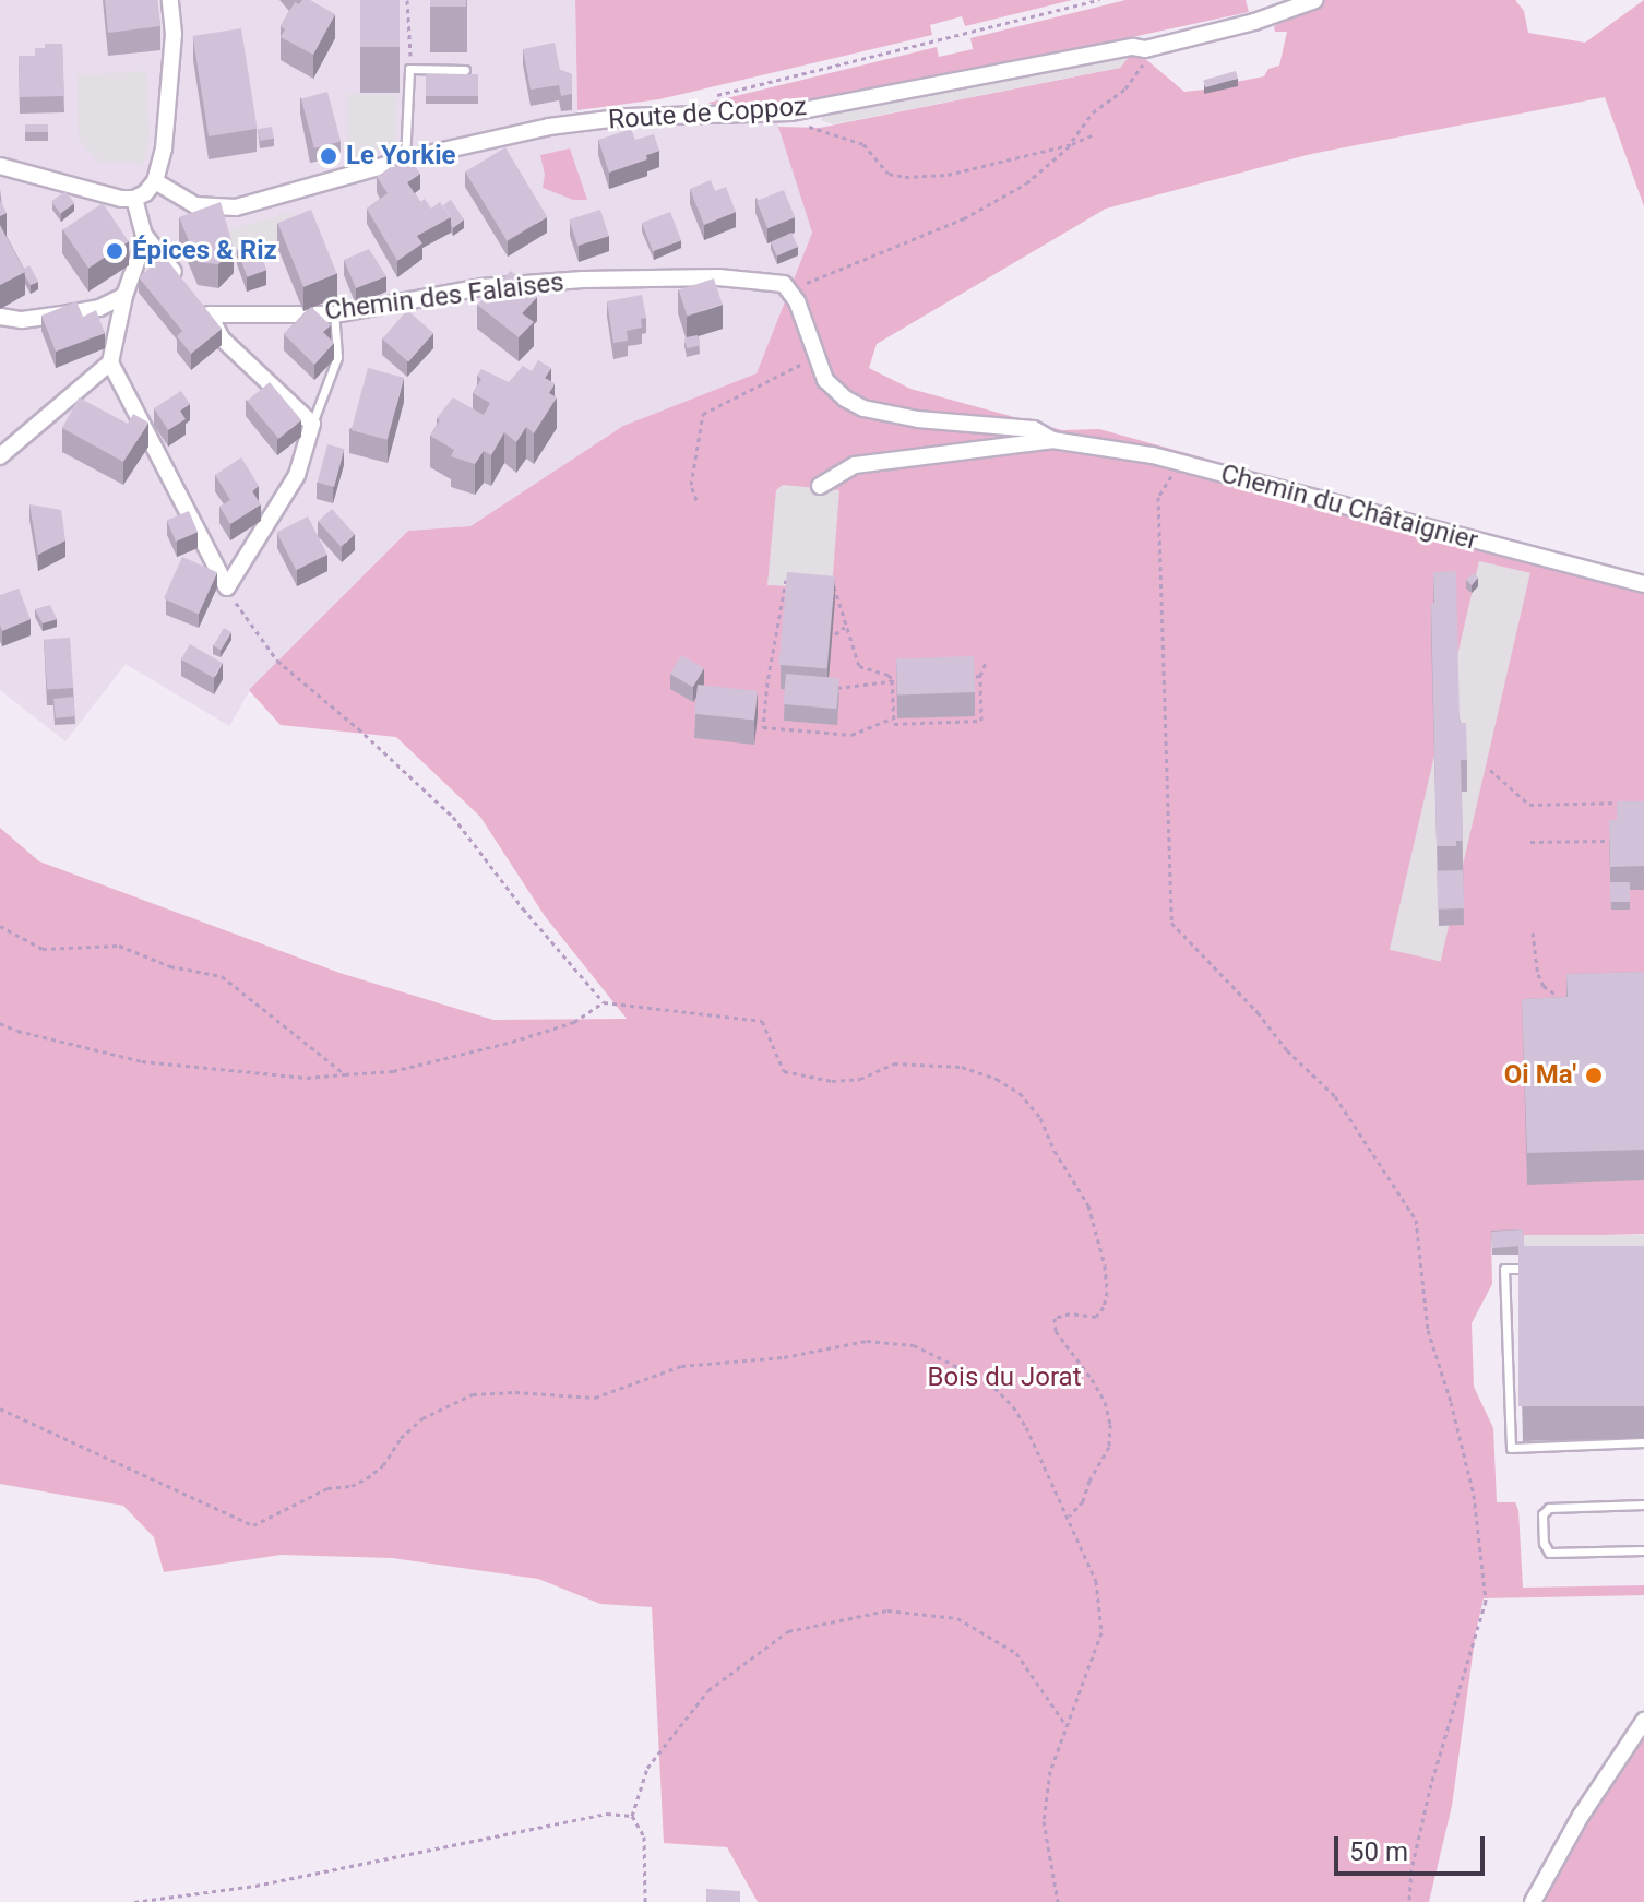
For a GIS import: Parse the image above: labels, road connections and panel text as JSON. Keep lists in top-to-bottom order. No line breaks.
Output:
{"streets":{"street":["Route de Coppoz","Chemin des Falaises","Chemin du Châtaignier"]},"crossings":[["Chemin des Falaises","Chemin du Châtaignier"]],"parks":["Bois du Jorat"],"places":["Le Yorkie","Épices & Riz","Oi Ma'"],"scale_bar":"50 m"}
